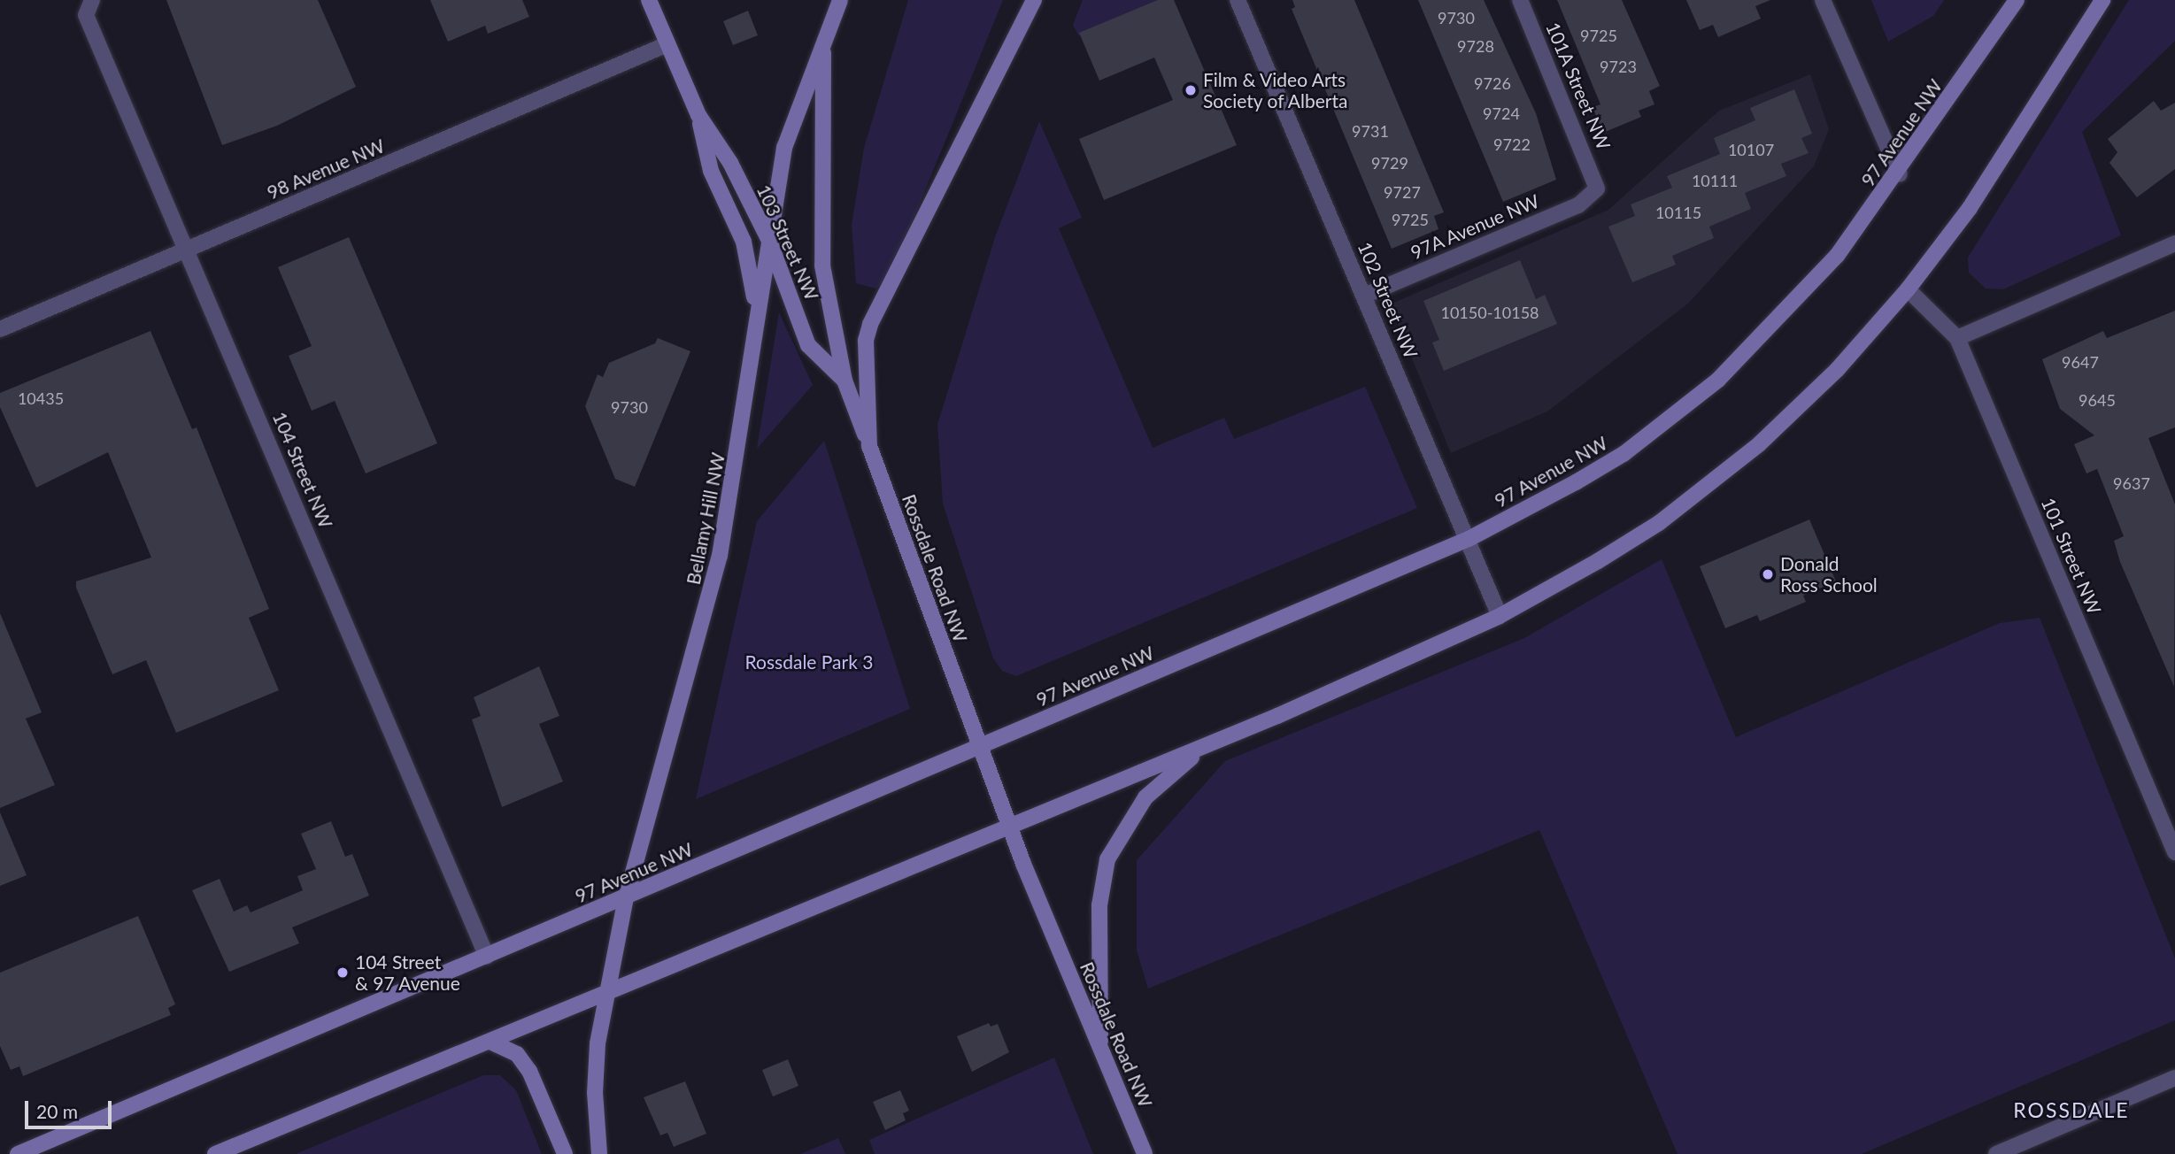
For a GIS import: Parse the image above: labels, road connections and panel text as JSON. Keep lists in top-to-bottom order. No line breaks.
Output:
{"streets":{"main road":["97 Avenue NW","103 Street NW","Bellamy Hill NW","Rossdale Road NW"],"street":["101A Street NW","98 Avenue NW","97A Avenue NW","102 Street NW","104 Street NW","101 Street NW"]},"crossings":[["101A Street NW","97A Avenue NW"],["97 Avenue NW","102 Street NW"],["97 Avenue NW","104 Street NW"],["97 Avenue NW","Bellamy Hill NW"],["97 Avenue NW","Rossdale Road NW"],["98 Avenue NW","103 Street NW"],["98 Avenue NW","104 Street NW"],["97A Avenue NW","102 Street NW"],["103 Street NW","Bellamy Hill NW"],["Bellamy Hill NW","Rossdale Road NW"]],"districts":["ROSSDALE"],"parks":["Rossdale Park 3"],"places":["Film & Video Arts Society of Alberta","Donald Ross School","104 Street & 97 Avenue"],"house_numbers":["9730","9725","9728","9723","9726","9724","9731","9722","10107","9729","10111","9727","10115","9725","10150-10158","9647","10435","9645","9730","9637"],"scale_bar":"20 m"}
